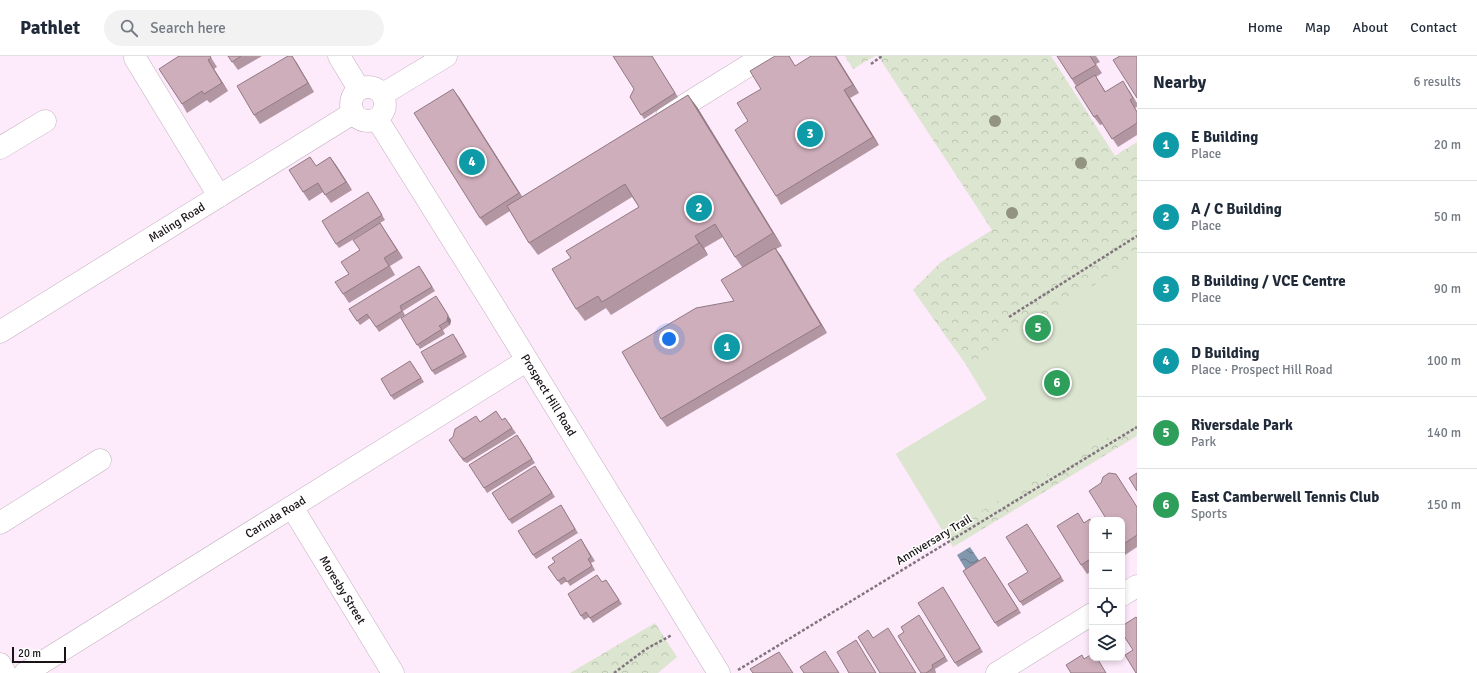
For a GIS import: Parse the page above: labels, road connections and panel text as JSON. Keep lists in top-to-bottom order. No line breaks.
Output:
{"streets":{"street":["Maling Road","Prospect Hill Road","Carinda Road","Moresby Street"],"path":["Anniversary Trail"]},"crossings":[["Maling Road","Prospect Hill Road"],["Prospect Hill Road","Carinda Road"],["Carinda Road","Moresby Street"]],"scale_bar":"20 m","page":{"header":"Pathlet","search":"Search here","nav":["Home","Map","About","Contact"],"heading":["Nearby","6 results"],"list":[{"mark":"1","name":"E Building","note":"Place","value":"20 m"},{"mark":"2","name":"A / C Building","note":"Place","value":"50 m"},{"mark":"3","name":"B Building / VCE Centre","note":"Place","value":"90 m"},{"mark":"4","name":"D Building","note":"Place · Prospect Hill Road","value":"100 m"},{"mark":"5","name":"Riversdale Park","note":"Park","value":"140 m"},{"mark":"6","name":"East Camberwell Tennis Club","note":"Sports","value":"150 m"}],"pins":["3","4","2","5","1","6"],"map_buttons":["+","−"],"scale":"20 m"}}
